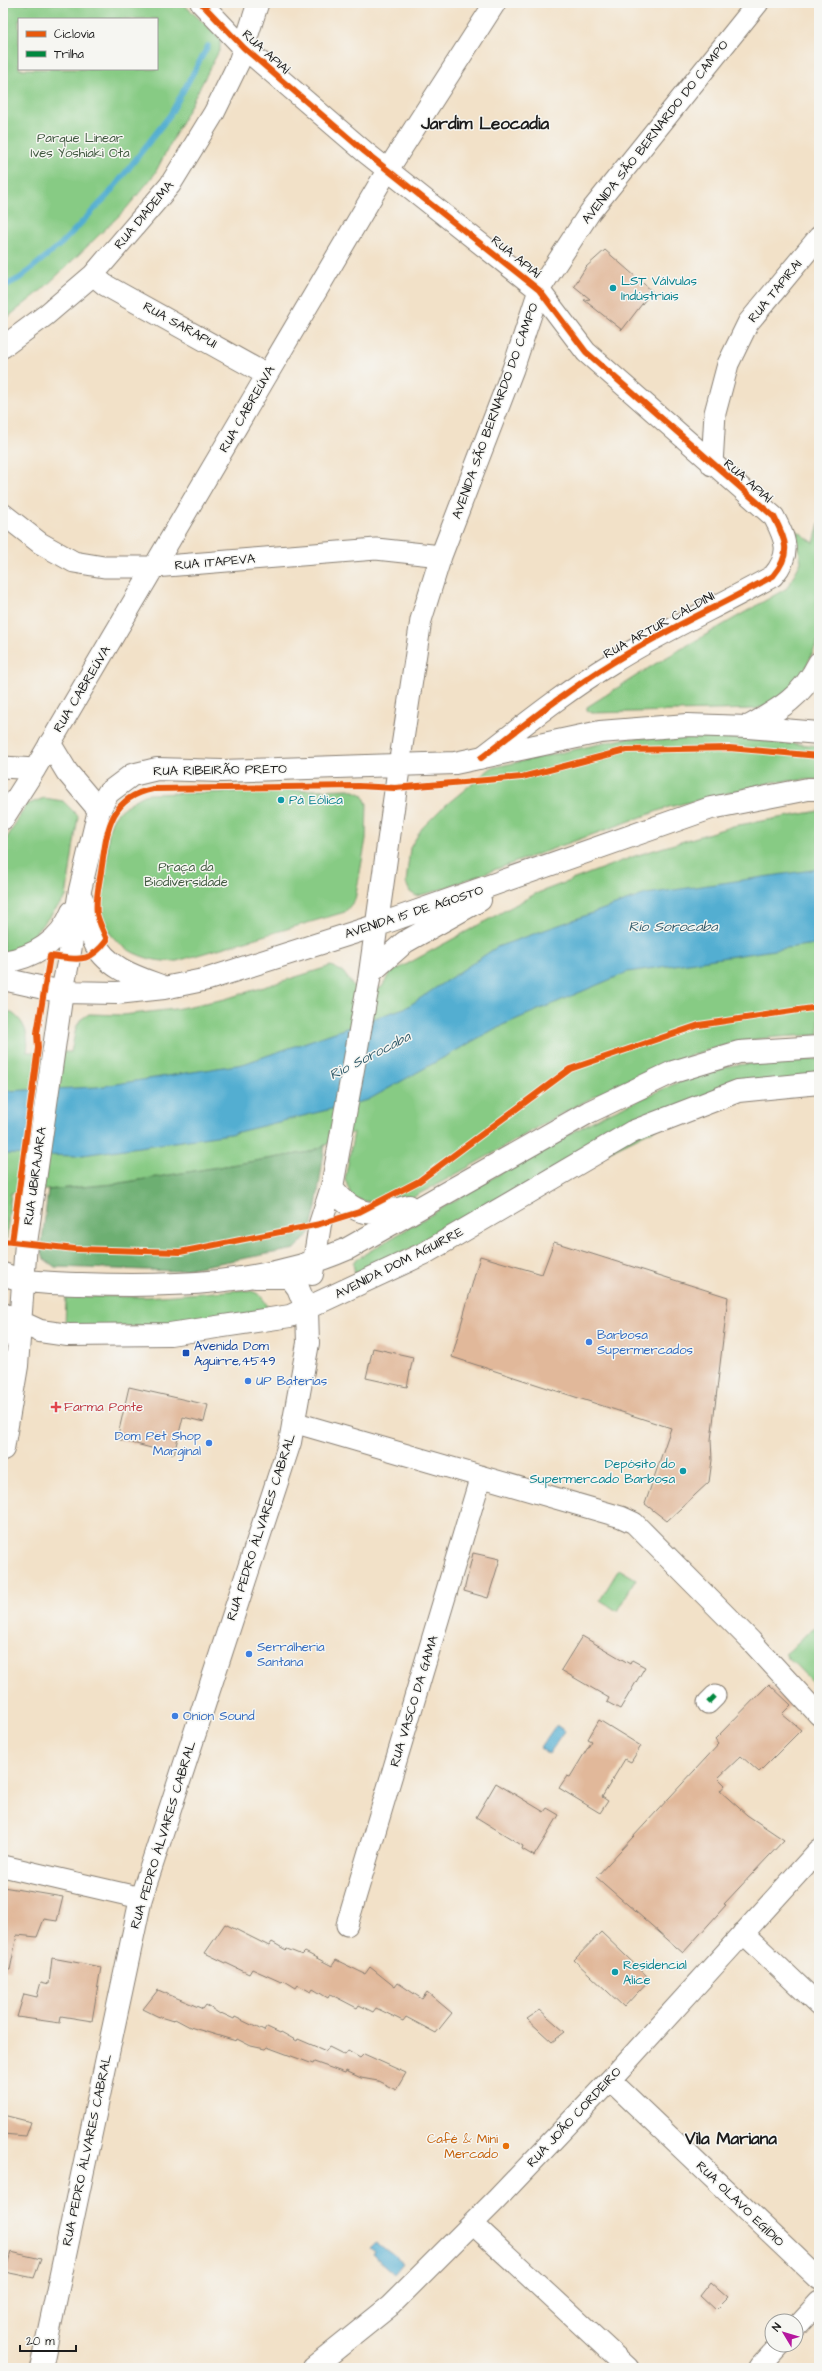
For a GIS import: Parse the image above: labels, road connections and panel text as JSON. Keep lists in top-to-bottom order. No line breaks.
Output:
{"streets":{"main road":["RUA ARTUR CALDINI","RUA RIBEIRÃO PRETO","AVENIDA 15 DE AGOSTO","RUA UBIRAJARA","AVENIDA DOM AGUIRRE","RUA PEDRO ÁLVARES CABRAL"],"street":["RUA APIAÍ","AVENIDA SÃO BERNARDO DO CAMPO","RUA DIADEMA","RUA TAPIRAI","RUA SARAPUI","RUA CABREÚVA","RUA ITAPEVA","RUA VASCO DA GAMA","RUA JOÃO CORDEIRO","RUA OLAVO EGÍDIO"]},"crossings":[["RUA APIAÍ","AVENIDA SÃO BERNARDO DO CAMPO"],["RUA APIAÍ","RUA DIADEMA"],["RUA APIAÍ","RUA TAPIRAI"],["RUA APIAÍ","RUA CABREÚVA"],["RUA APIAÍ","RUA ARTUR CALDINI"],["AVENIDA SÃO BERNARDO DO CAMPO","RUA ITAPEVA"],["AVENIDA SÃO BERNARDO DO CAMPO","RUA ARTUR CALDINI"],["AVENIDA SÃO BERNARDO DO CAMPO","RUA RIBEIRÃO PRETO"],["RUA DIADEMA","RUA SARAPUI"],["RUA SARAPUI","RUA CABREÚVA"],["RUA CABREÚVA","RUA ITAPEVA"],["RUA ARTUR CALDINI","RUA RIBEIRÃO PRETO"],["RUA RIBEIRÃO PRETO","AVENIDA 15 DE AGOSTO"],["RUA RIBEIRÃO PRETO","RUA UBIRAJARA"],["AVENIDA 15 DE AGOSTO","RUA UBIRAJARA"],["RUA UBIRAJARA","AVENIDA DOM AGUIRRE"],["AVENIDA DOM AGUIRRE","RUA PEDRO ÁLVARES CABRAL"],["RUA JOÃO CORDEIRO","RUA OLAVO EGÍDIO"]],"districts":["Jardim Leocadia","Vila Mariana"],"water":["Rio Sorocaba"],"parks":["Parque Linear Ives Yoshiaki Ota","Praça da Biodiversidade"],"places":{"other":["LST Válvulas Indústriais","Pá Eólica","Barbosa Supermercados","UP Baterias","Dom Pet Shop Marginal","Depósito do Supermercado Barbosa","Serralheria Santana","Onion Sound","Residencial Alice","Café & Mini Mercado"],"transit":["Avenida Dom Aguirre,4549"],"health":["Farma Ponte"]},"legend":["Ciclovia","Trilha"],"scale_bar":"20 m","north":"top left"}
